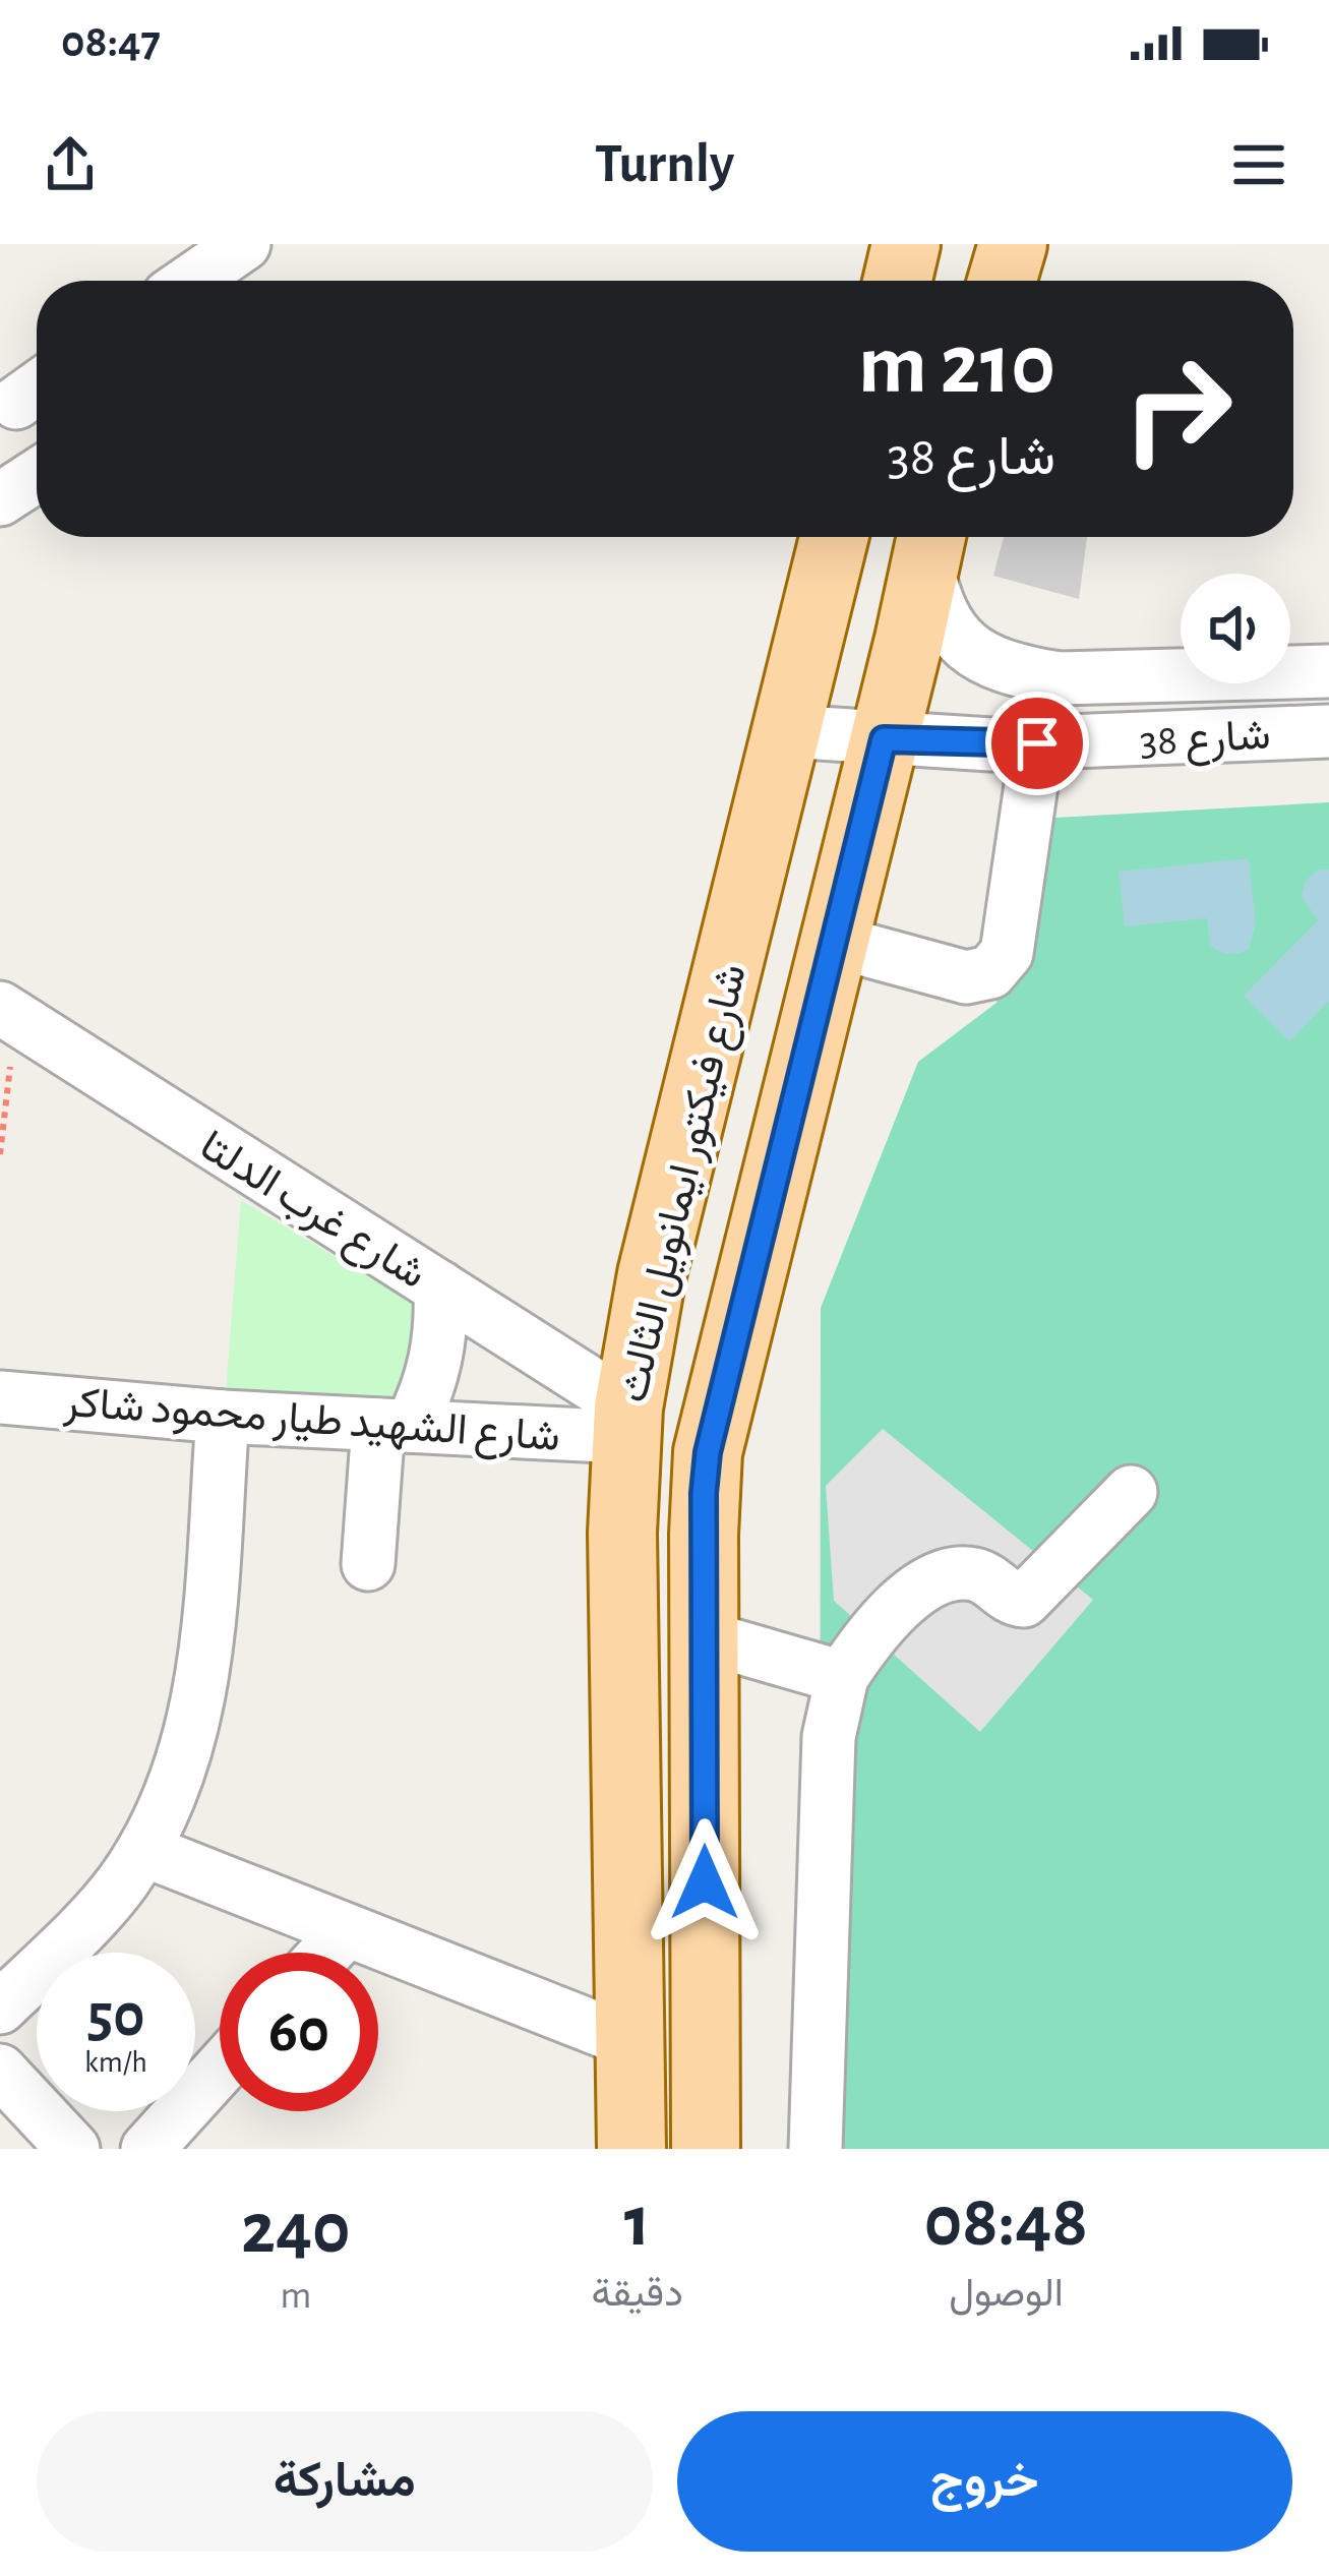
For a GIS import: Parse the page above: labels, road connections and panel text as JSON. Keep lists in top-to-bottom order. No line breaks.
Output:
{"streets":{"main road":["شارع فيكتور ايمانويل الثالث"],"street":["شارع 38","شارع غرب الدلتا","شارع الشهيد طيار محمود شاكر"]},"crossings":[["شارع 38","شارع فيكتور ايمانويل الثالث"],["شارع فيكتور ايمانويل الثالث","شارع غرب الدلتا"],["شارع فيكتور ايمانويل الثالث","شارع الشهيد طيار محمود شاكر"],["شارع غرب الدلتا","شارع الشهيد طيار محمود شاكر"]],"page":{"status":"08:47","header":"Turnly","turn":["210 m","شارع 38"],"speed":"50 km/h","limit":"60","eta":["08:48","الوصول","1","دقيقة","240","m"],"buttons":["خروج","مشاركة"]}}
